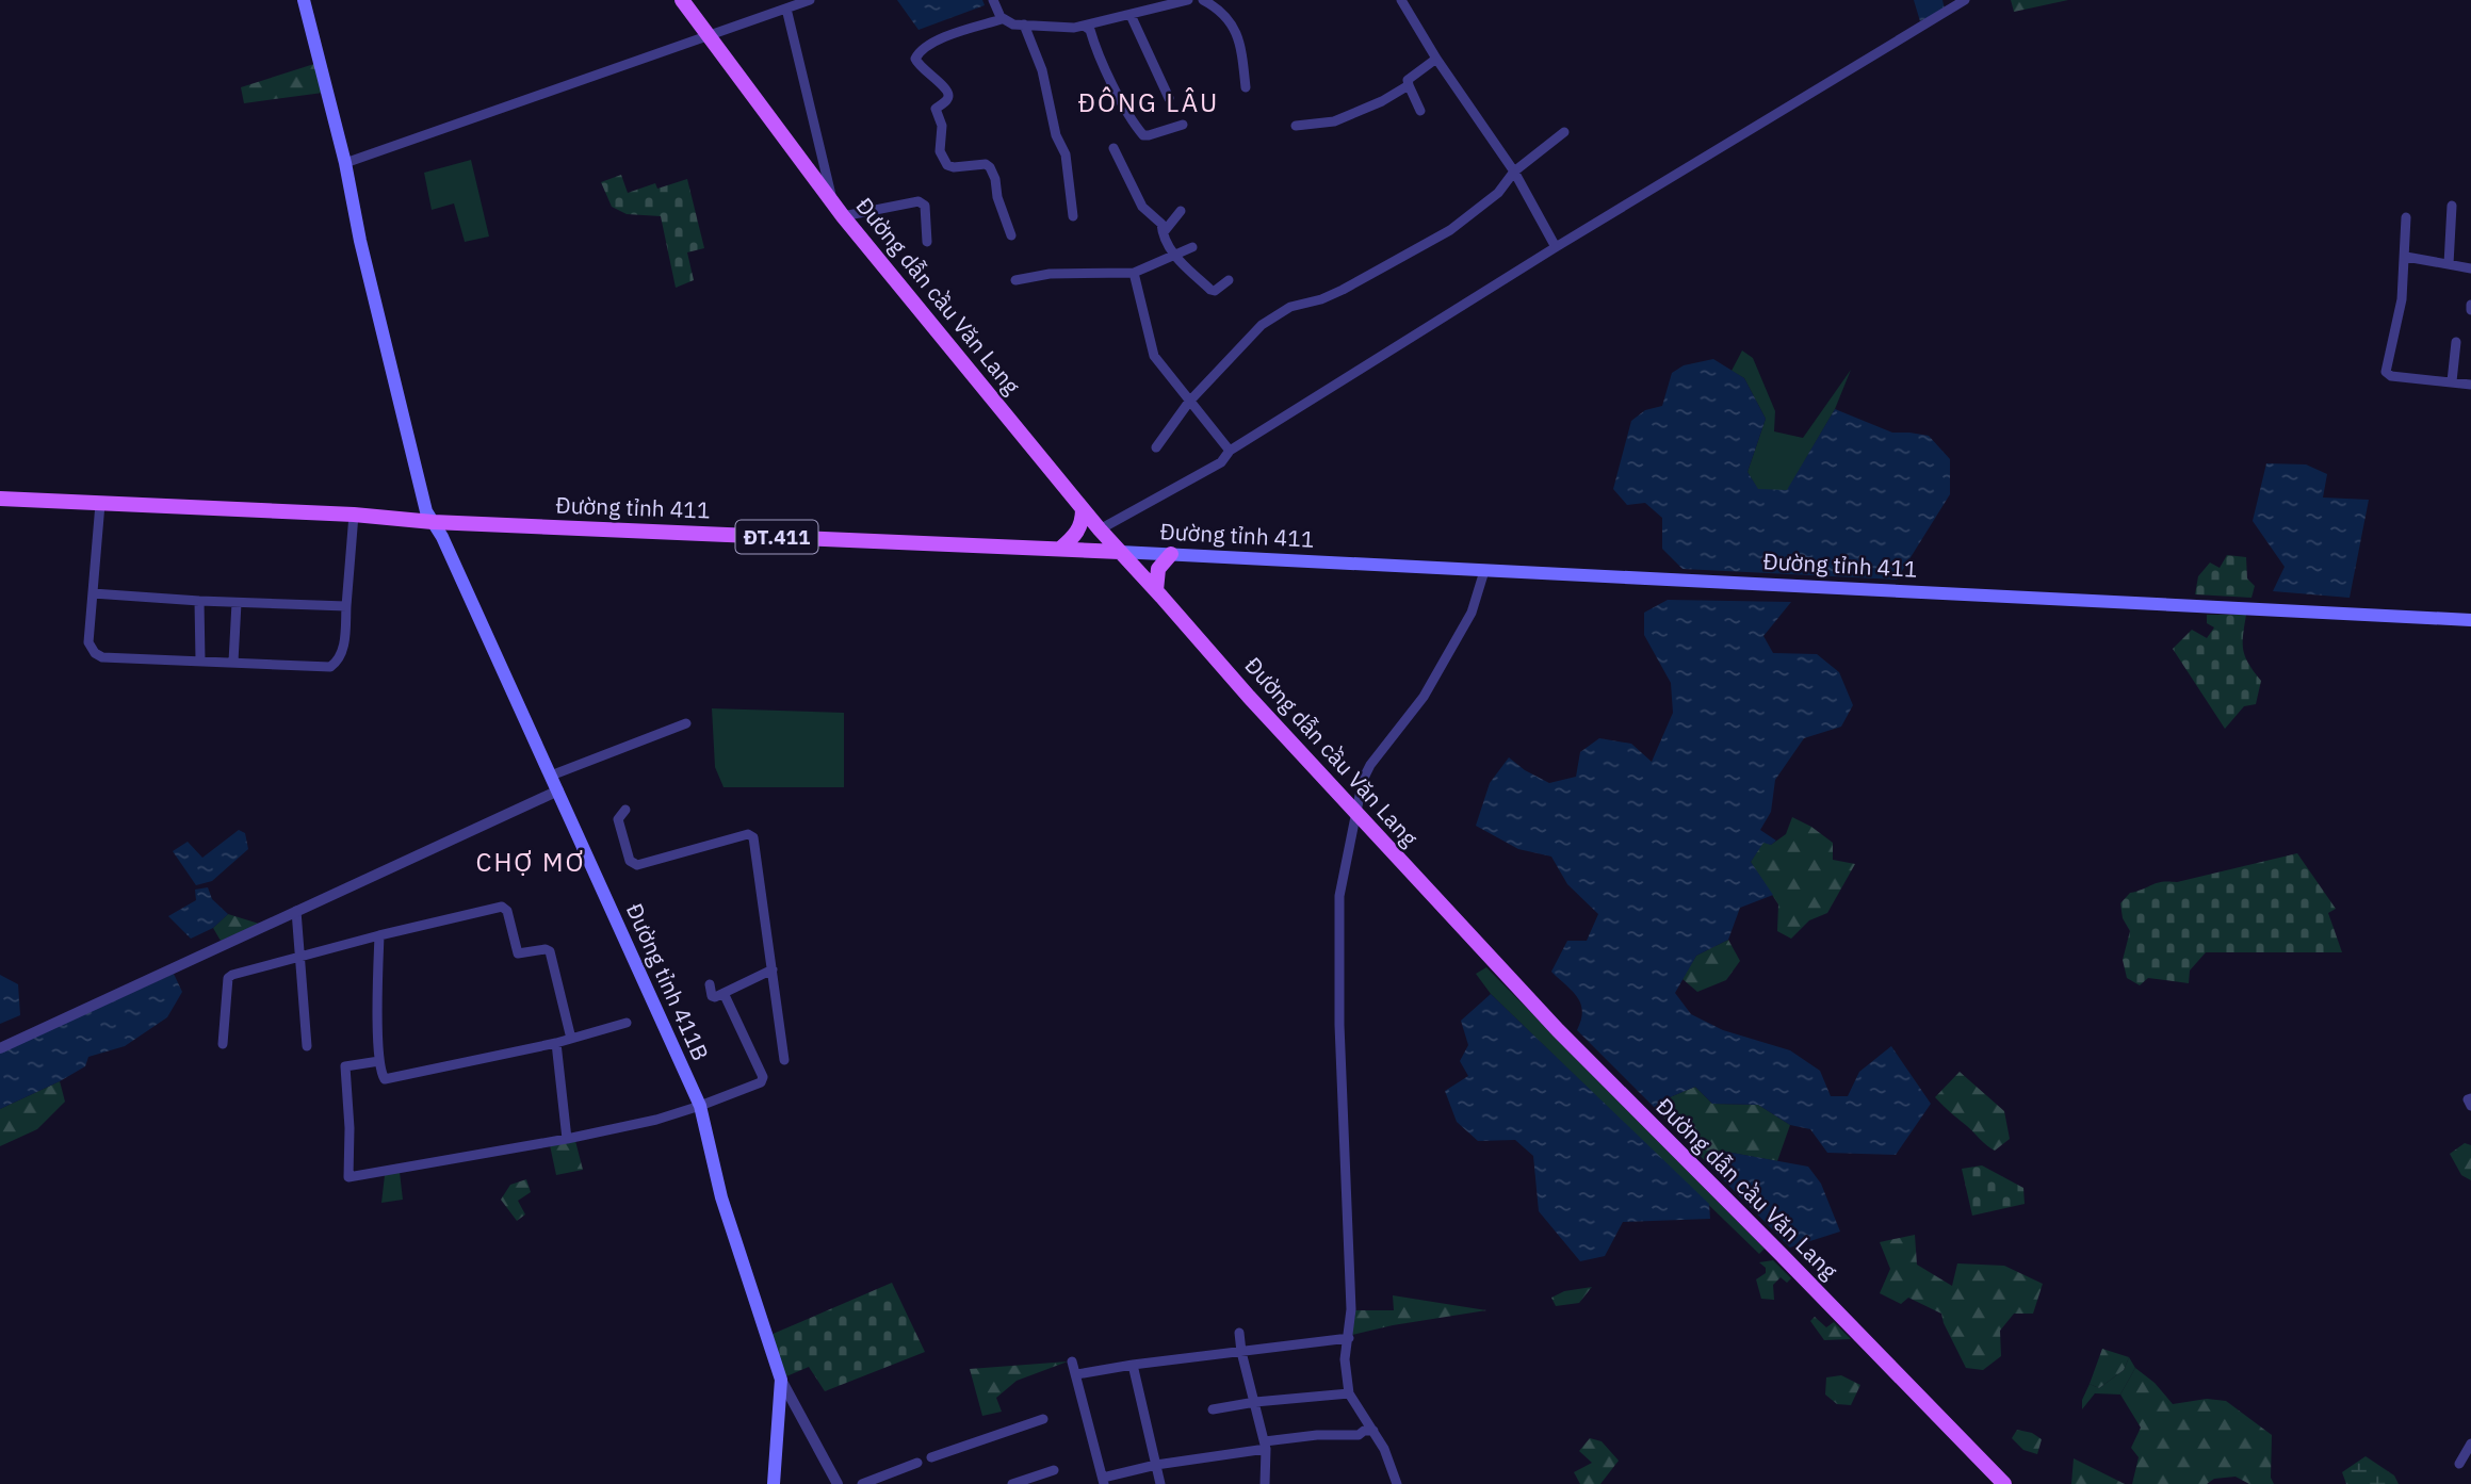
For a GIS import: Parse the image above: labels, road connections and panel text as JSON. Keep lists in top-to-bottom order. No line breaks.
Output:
{"streets":{"main road":["Đường dẫn cầu Văn Lang","Đường tỉnh 411","ĐT.411","Đường tỉnh 411B"]},"crossings":[["Đường dẫn cầu Văn Lang","Đường tỉnh 411"],["Đường tỉnh 411","Đường tỉnh 411B"]],"districts":["ĐÔNG LÂU","CHỢ MƠ"]}
